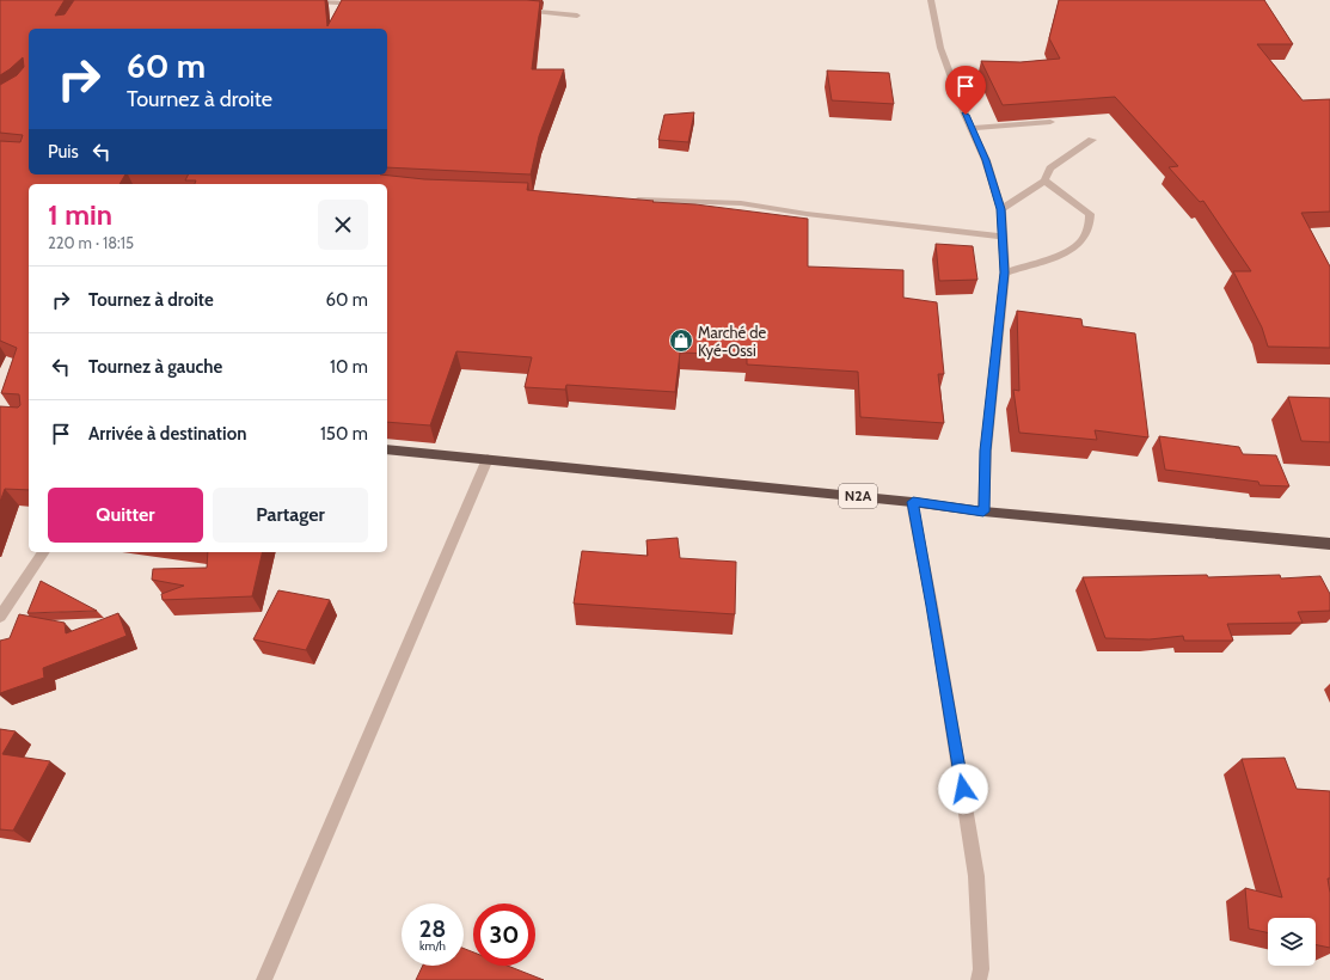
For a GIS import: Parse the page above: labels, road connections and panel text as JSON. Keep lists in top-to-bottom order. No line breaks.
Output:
{"streets":{"highway":["N2A"]},"places":{"shop":["Marché de Kyé-Ossi"]},"page":{"turn":["60 m","Tournez à droite"],"then":"Puis","heading":["1 min","220 m · 18:15"],"list":[{"name":"Tournez à droite","value":"60 m"},{"name":"Tournez à gauche","value":"10 m"},{"name":"Arrivée à destination","value":"150 m"}],"buttons":["Quitter","Partager"],"speed":"28 km/h","limit":"30"}}
